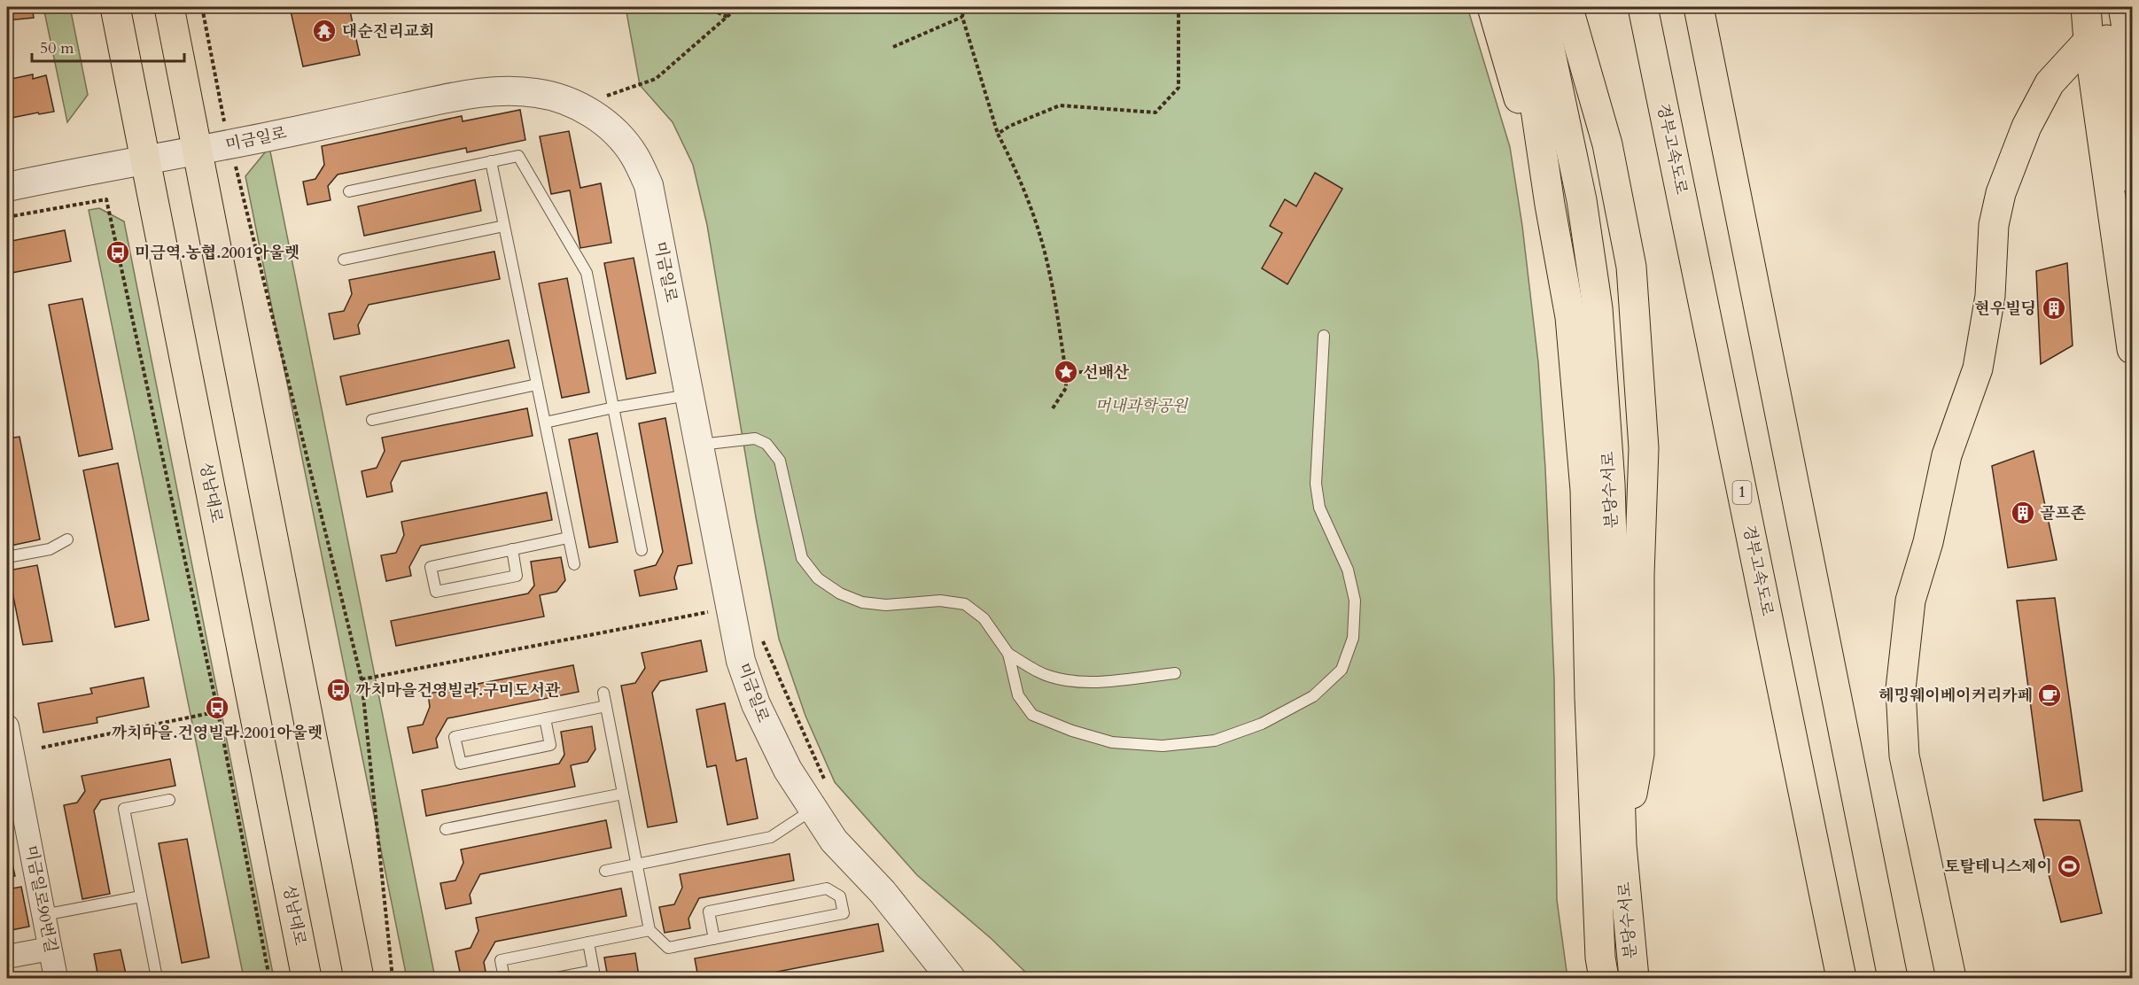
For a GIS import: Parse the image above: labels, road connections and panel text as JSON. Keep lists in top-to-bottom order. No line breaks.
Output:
{"streets":{"main road":["경부고속도로","분당수서로","성남대로","1"],"street":["미금일로","미금일로90번길"]},"crossings":[["미금일로","성남대로"]],"parks":["머내과학공원"],"places":{"temple":["대순진리교회"],"bus stop":["미금역.농협.2001아울렛","까치마을건영빌라.구미도서관","까치마을.건영빌라.2001아울렛"],"building":["현우빌딩","골프존"],"place":["선배산"],"cafe":["헤밍웨이베이커리카페"],"sports":["토탈테니스제이"]},"scale_bar":"50 m"}
